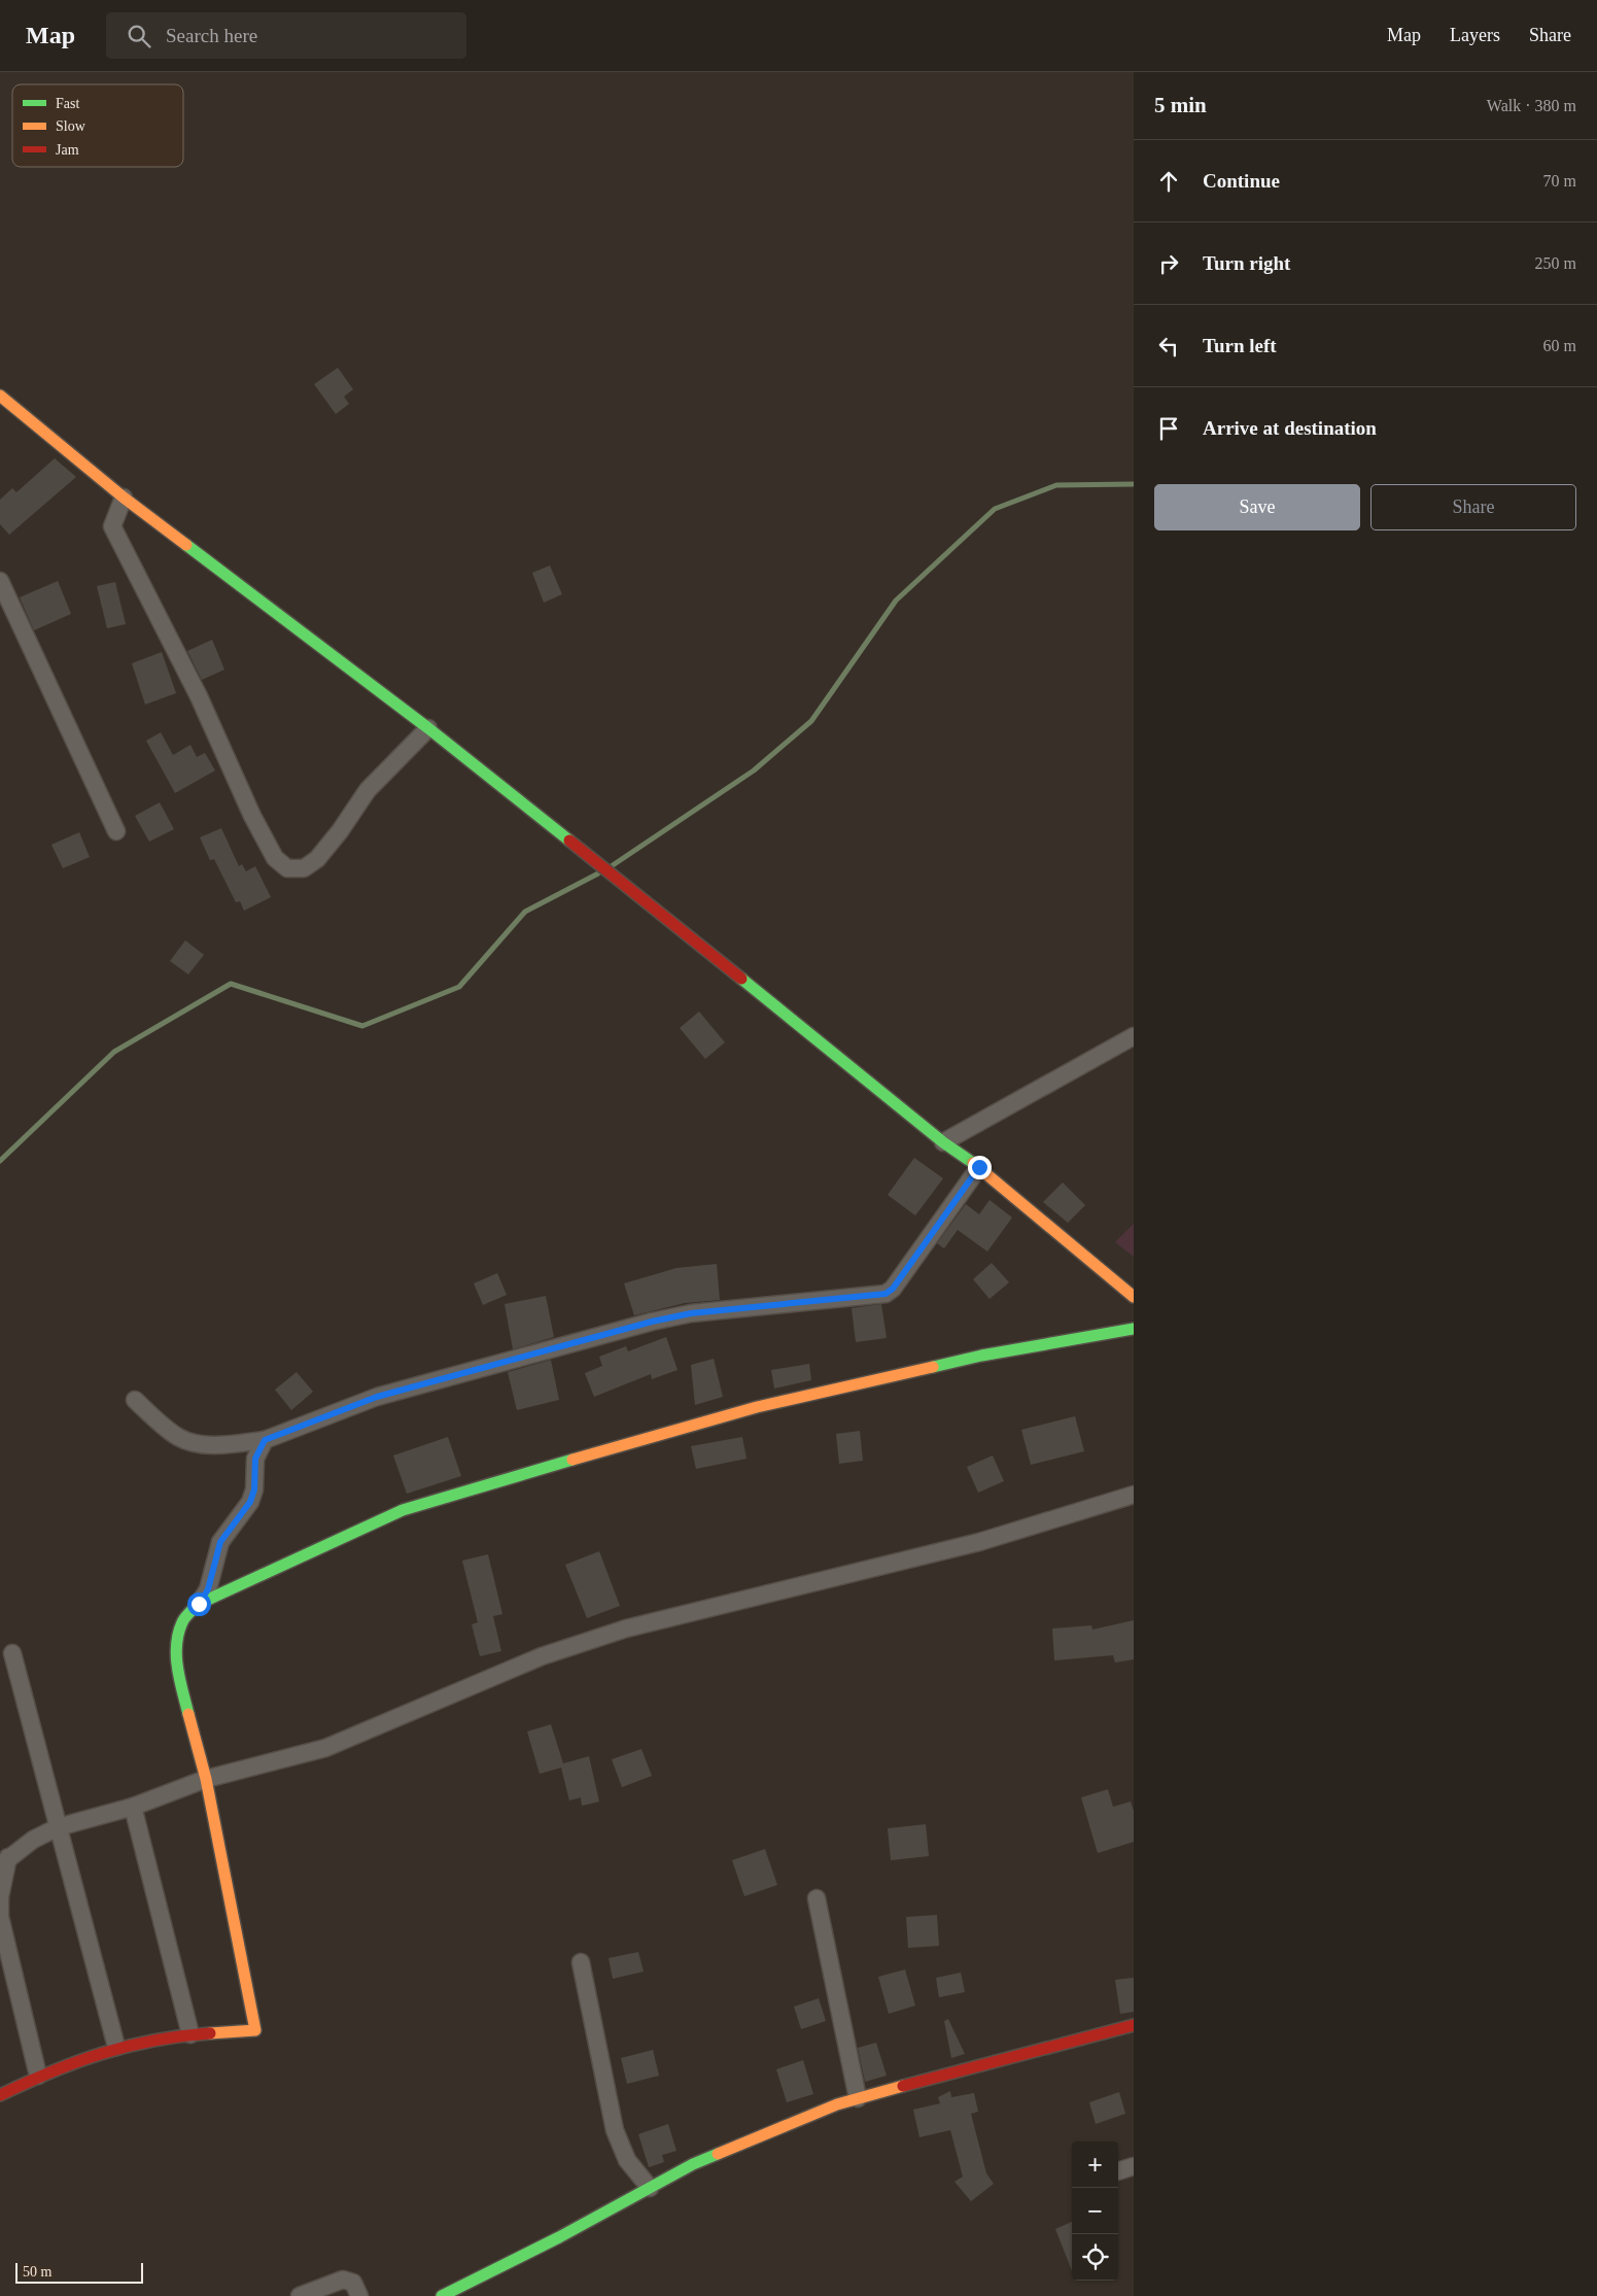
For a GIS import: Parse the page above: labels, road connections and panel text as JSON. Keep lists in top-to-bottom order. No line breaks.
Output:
{"legend":["Fast","Slow","Jam"],"scale_bar":"50 m","page":{"header":"Map","search":"Search here","nav":["Map","Layers","Share"],"heading":["5 min","Walk · 380 m"],"list":[["Continue","70 m"],["Turn right","250 m"],["Turn left","60 m"],"Arrive at destination"],"buttons":["Save","Share"],"map_buttons":["+","−"],"scale":"50 m"}}
